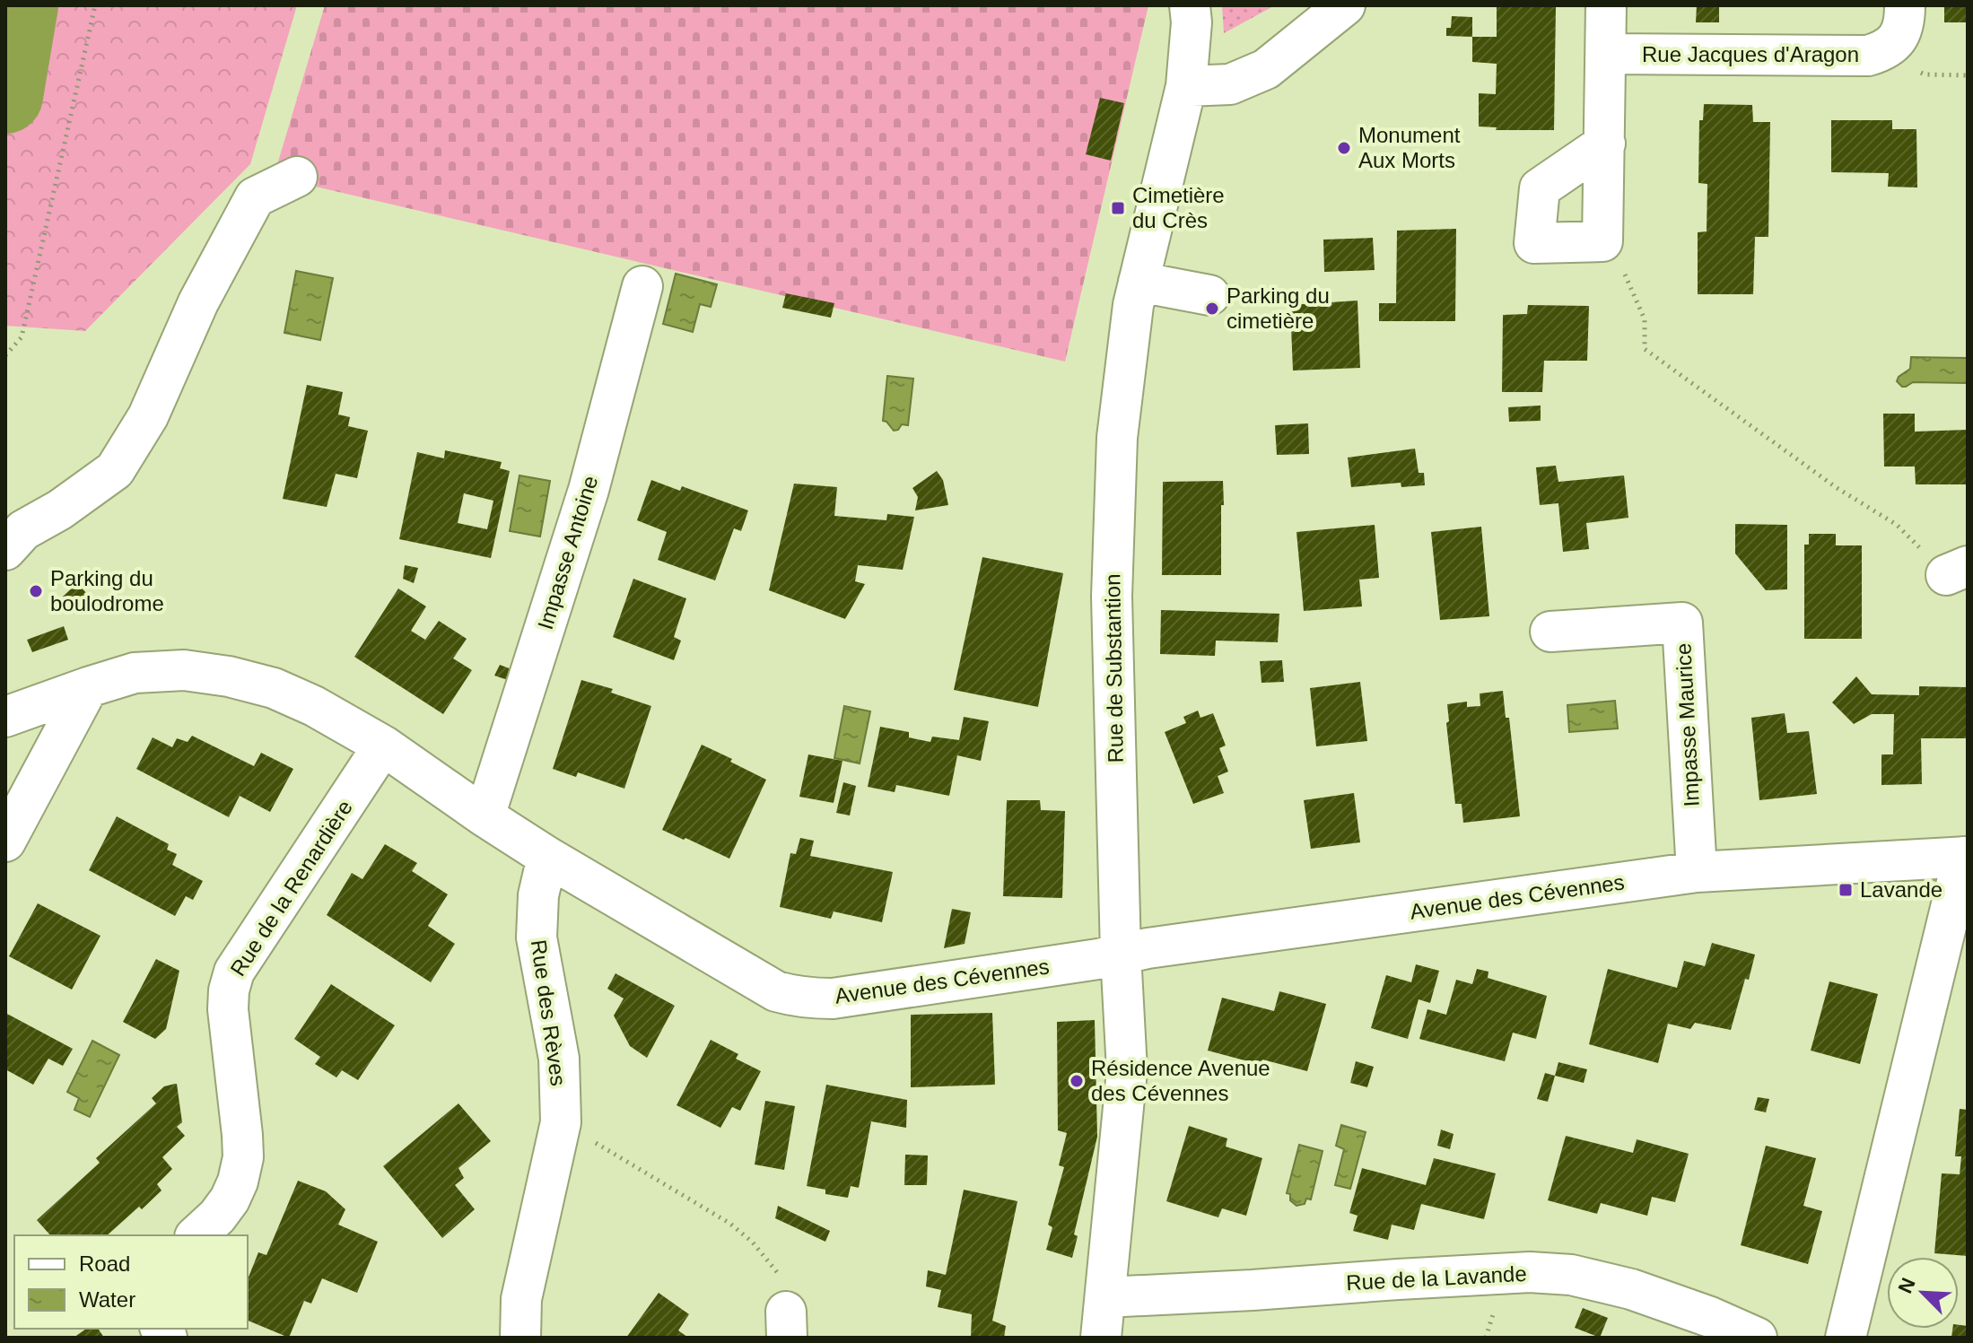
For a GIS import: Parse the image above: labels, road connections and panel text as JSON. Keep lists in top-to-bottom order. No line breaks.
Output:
{"streets":{"street":["Rue Jacques d'Aragon","Impasse Antoine","Rue de Substantion","Impasse Maurice","Rue de la Renardière","Avenue des Cévennes","Rue des Rèves","Rue de la Lavande"]},"crossings":[["Impasse Antoine","Avenue des Cévennes"],["Rue de Substantion","Avenue des Cévennes"],["Rue de Substantion","Rue de la Lavande"],["Impasse Maurice","Avenue des Cévennes"],["Rue de la Renardière","Avenue des Cévennes"],["Avenue des Cévennes","Rue des Rèves"]],"places":{"other":["Monument Aux Morts","Parking du cimetière","Parking du boulodrome","Résidence Avenue des Cévennes"],"transit":["Cimetière du Crès","Lavande"]},"legend":["Road","Water"],"north":"top left"}
